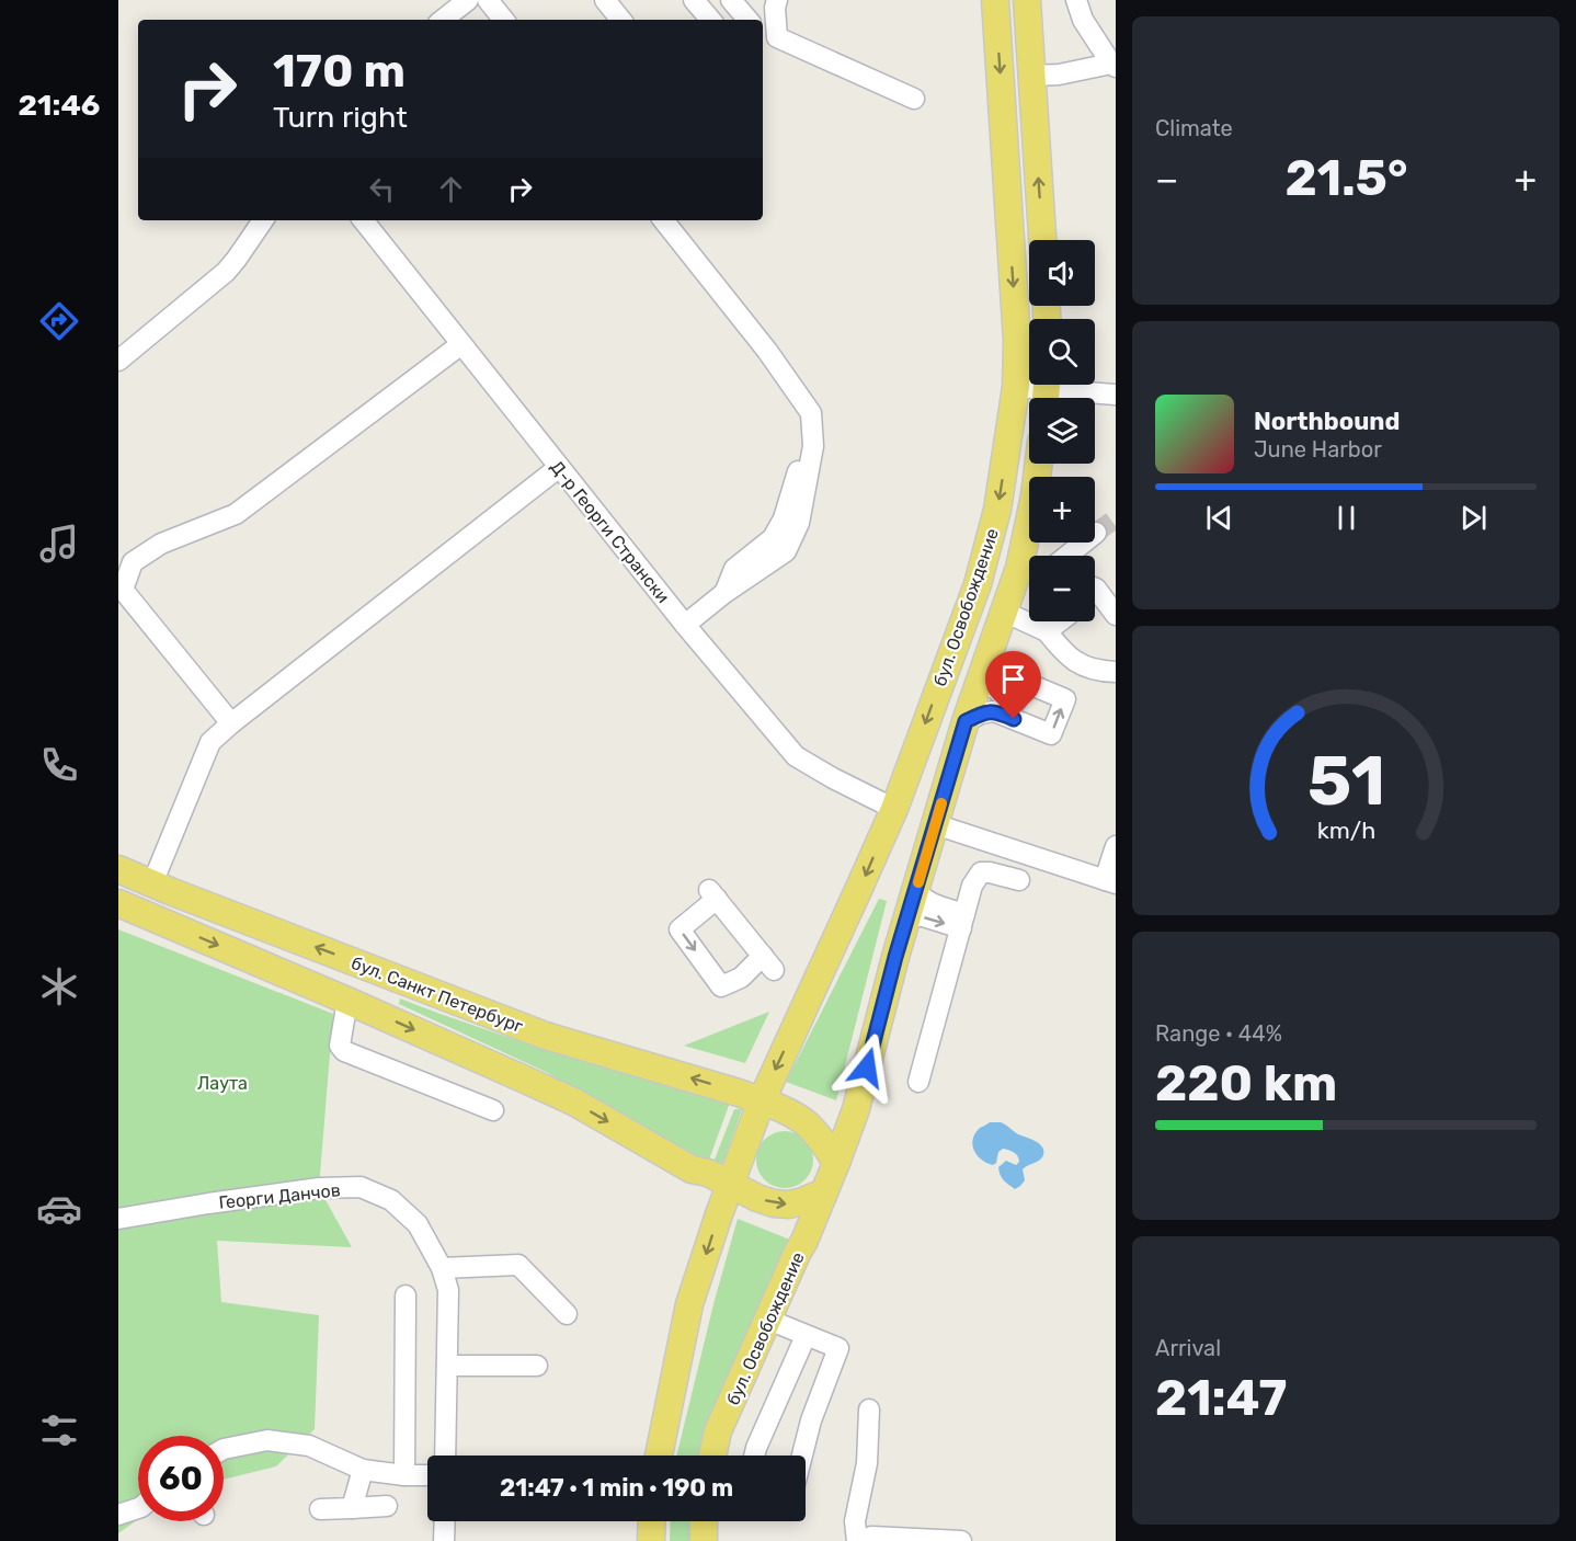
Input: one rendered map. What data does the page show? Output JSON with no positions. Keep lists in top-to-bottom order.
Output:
{
  "streets": {
    "main road": ["бул. Освобождение", "бул. Санкт Петербург"],
    "street": ["Д-р Георги Странски", "Георги Данчов"]
  },
  "crossings": [
    ["Д-р Георги Странски", "бул. Освобождение"],
    ["бул. Освобождение", "бул. Санкт Петербург"]
  ],
  "parks": ["Лаута"],
  "page": {
    "tabs": "21:46",
    "tile": [
      "Climate",
      ["Range · 44%", "220 km"],
      ["Arrival", "21:47"]
    ],
    "turn": ["170 m", "Turn right"],
    "heat": ["−", "21.5°", "+"],
    "map_buttons": ["+", "−"],
    "song": ["Northbound", "June Harbor"],
    "limit": "60",
    "trip": "21:47 · 1 min · 190 m",
    "gauge": ["51", "km/h"]
  }
}
